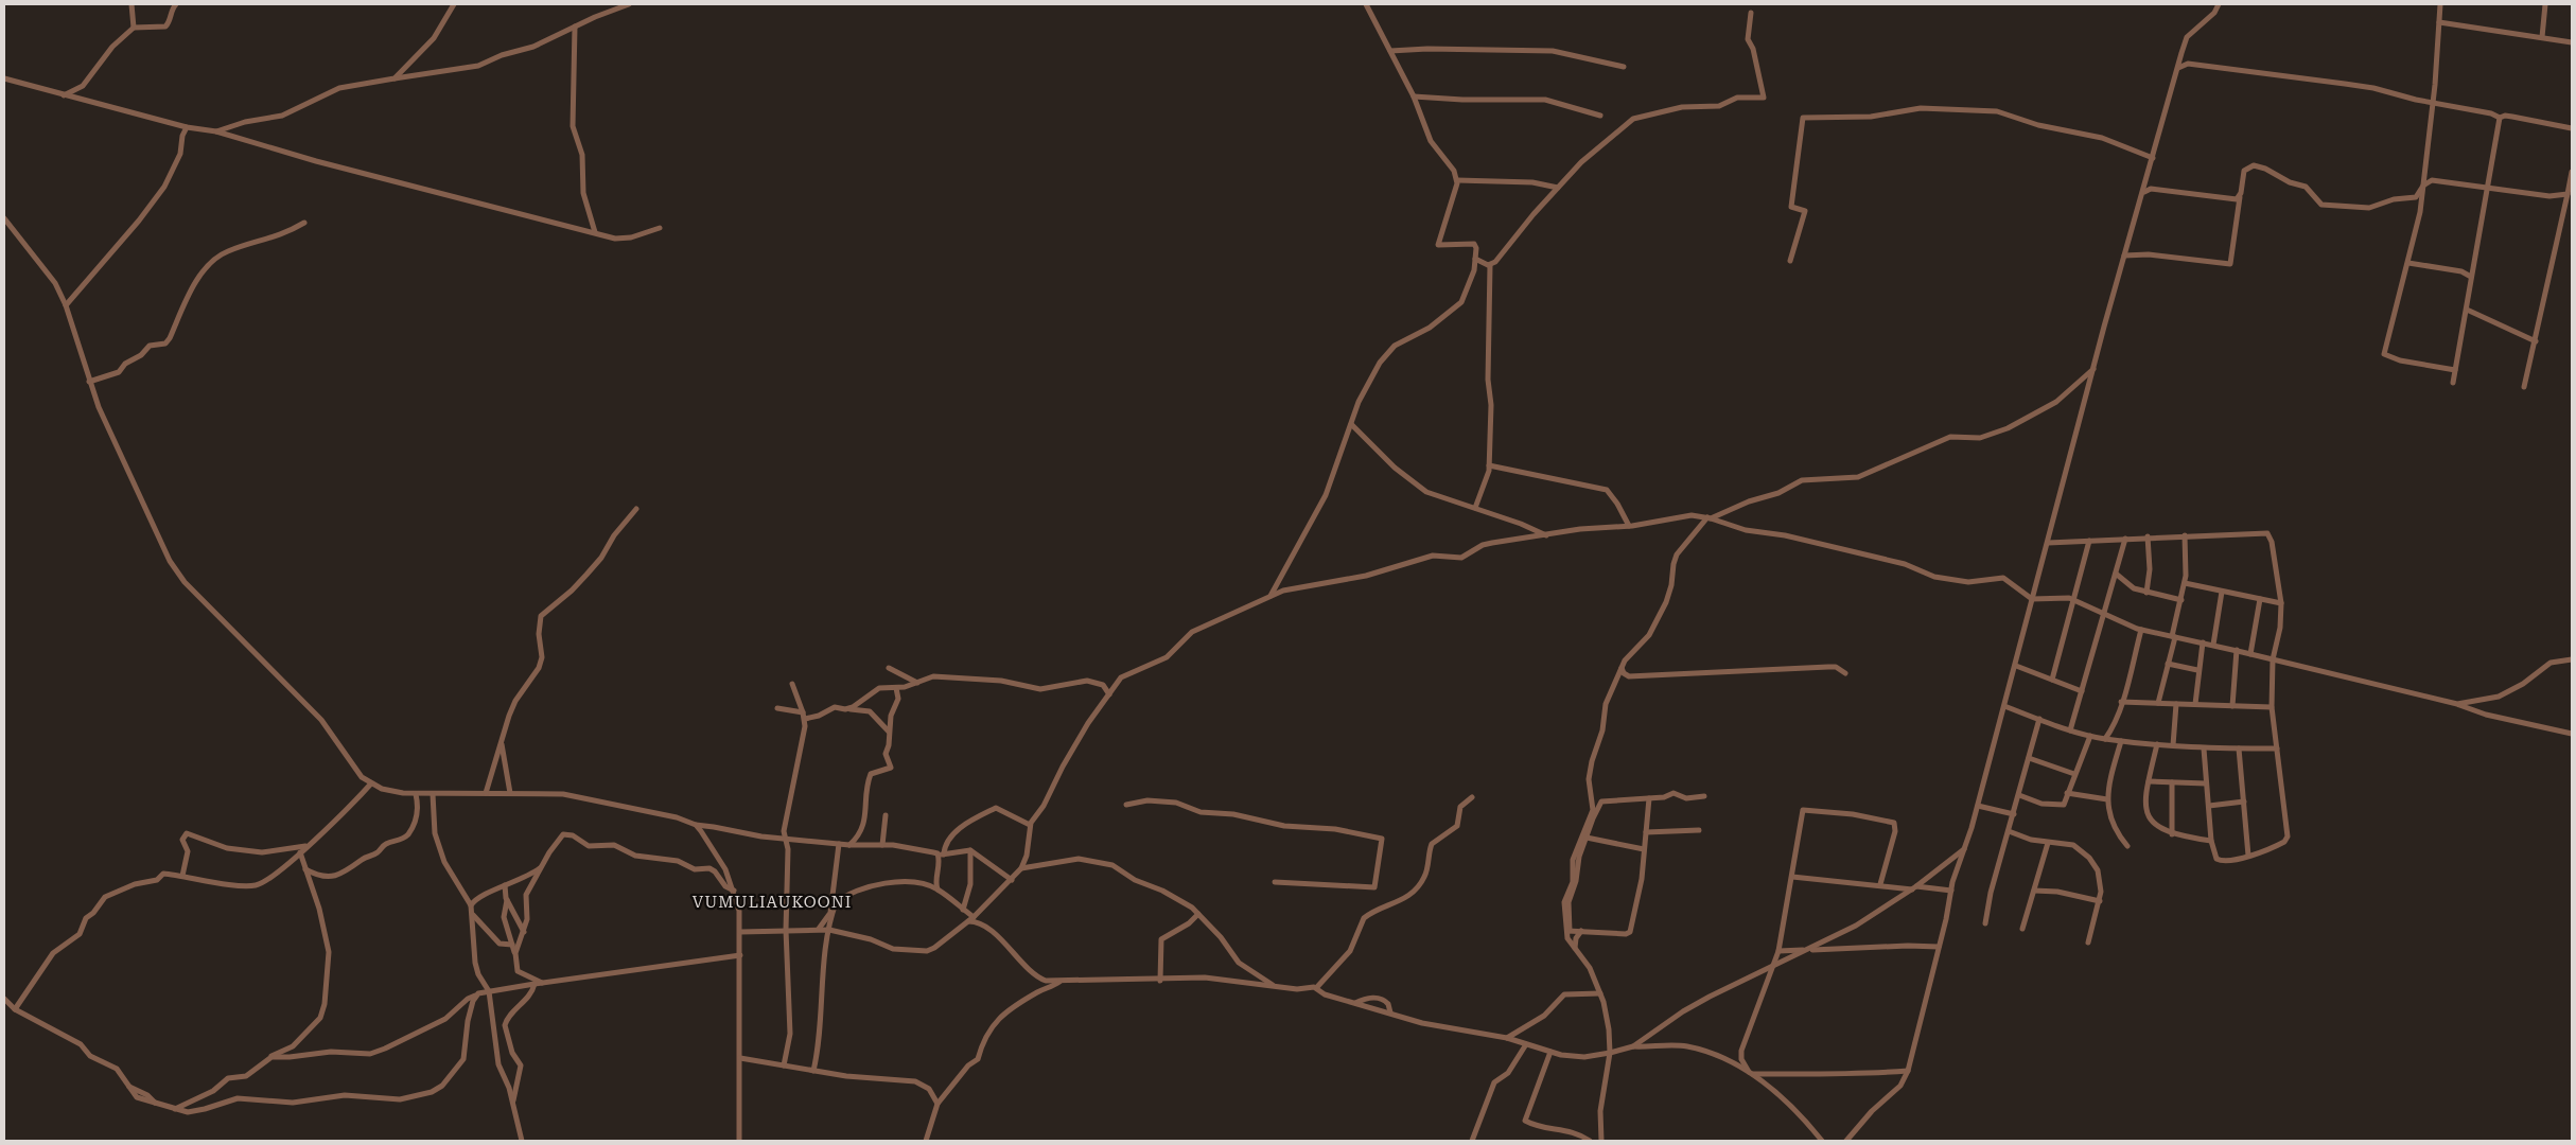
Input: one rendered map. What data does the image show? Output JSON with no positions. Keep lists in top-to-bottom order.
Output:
{
  "districts": ["VUMULIAUKOONI"]
}
